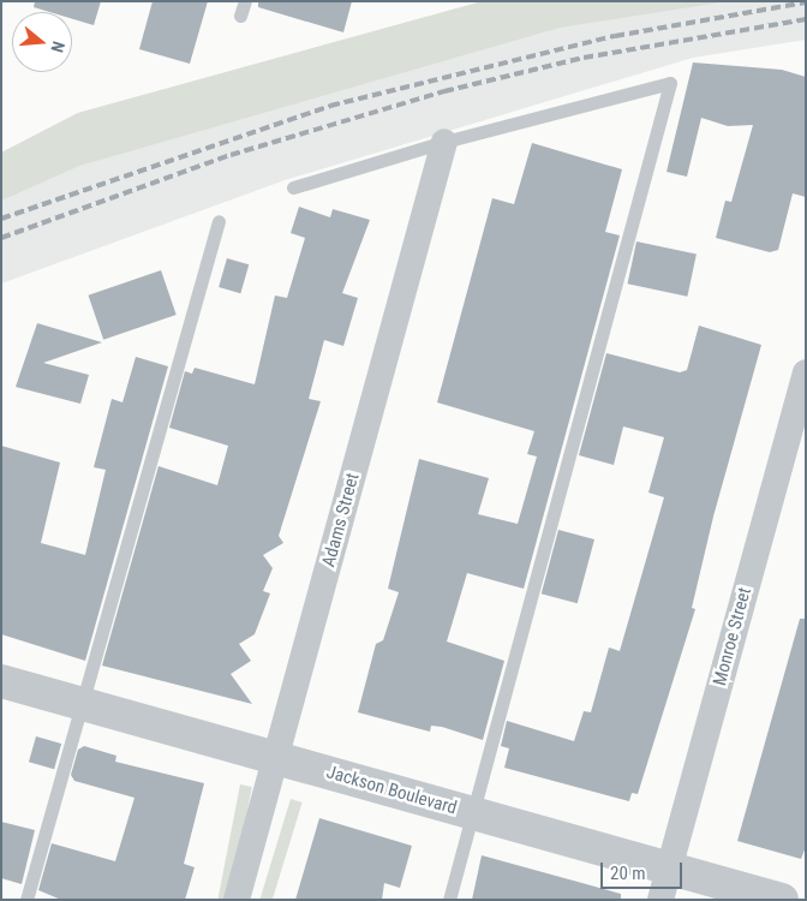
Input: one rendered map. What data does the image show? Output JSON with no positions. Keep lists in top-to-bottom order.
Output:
{
  "streets": {
    "street": ["Adams Street", "Monroe Street", "Jackson Boulevard"]
  },
  "crossings": [
    ["Adams Street", "Jackson Boulevard"],
    ["Monroe Street", "Jackson Boulevard"]
  ],
  "scale_bar": "20 m",
  "north": "right"
}
